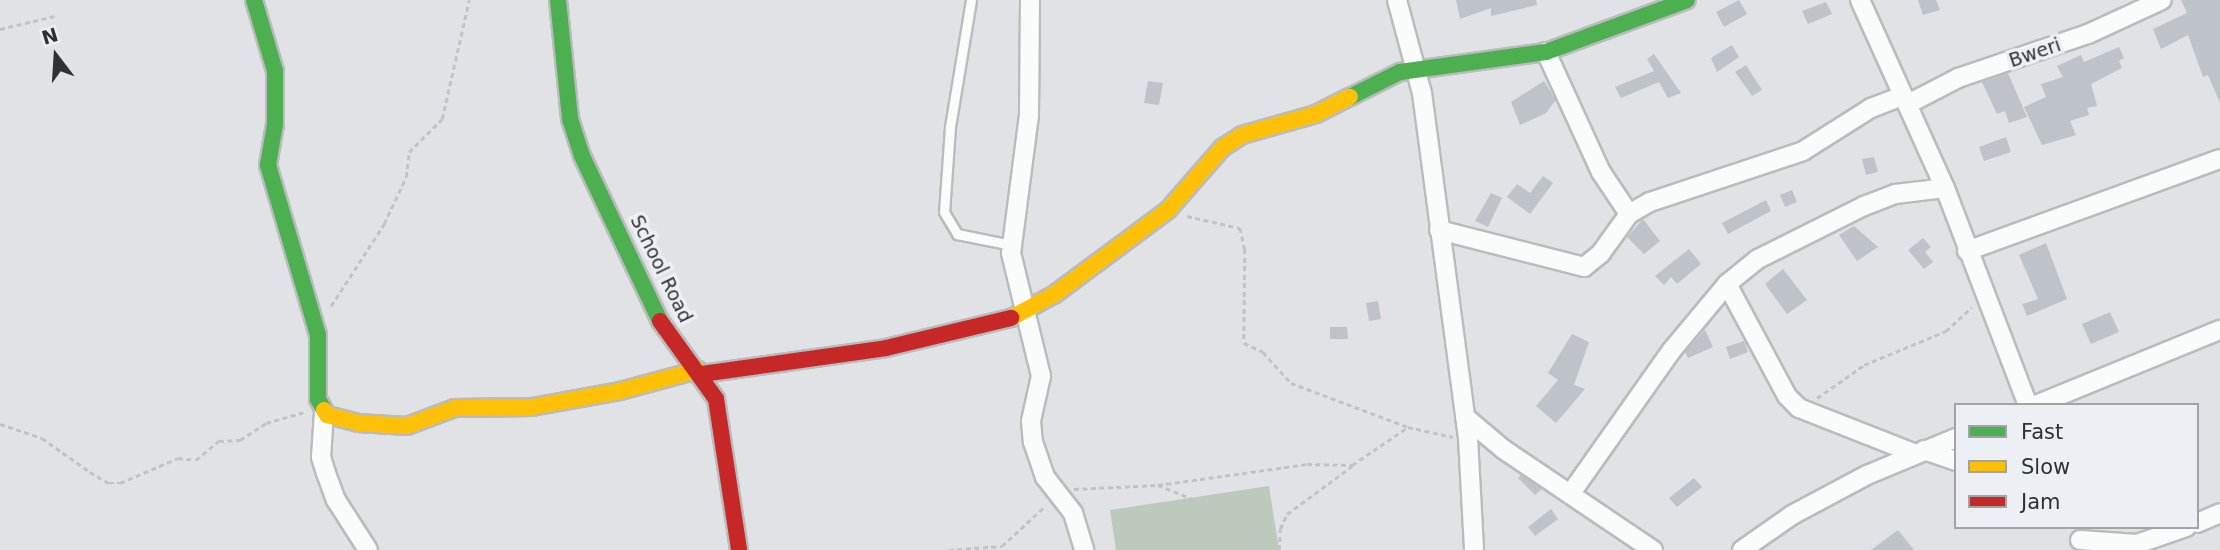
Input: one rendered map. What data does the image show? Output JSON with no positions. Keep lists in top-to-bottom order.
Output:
{
  "streets": {
    "street": ["Bweri", "School Road"]
  },
  "legend": ["Fast", "Slow", "Jam"],
  "north": "top"
}
